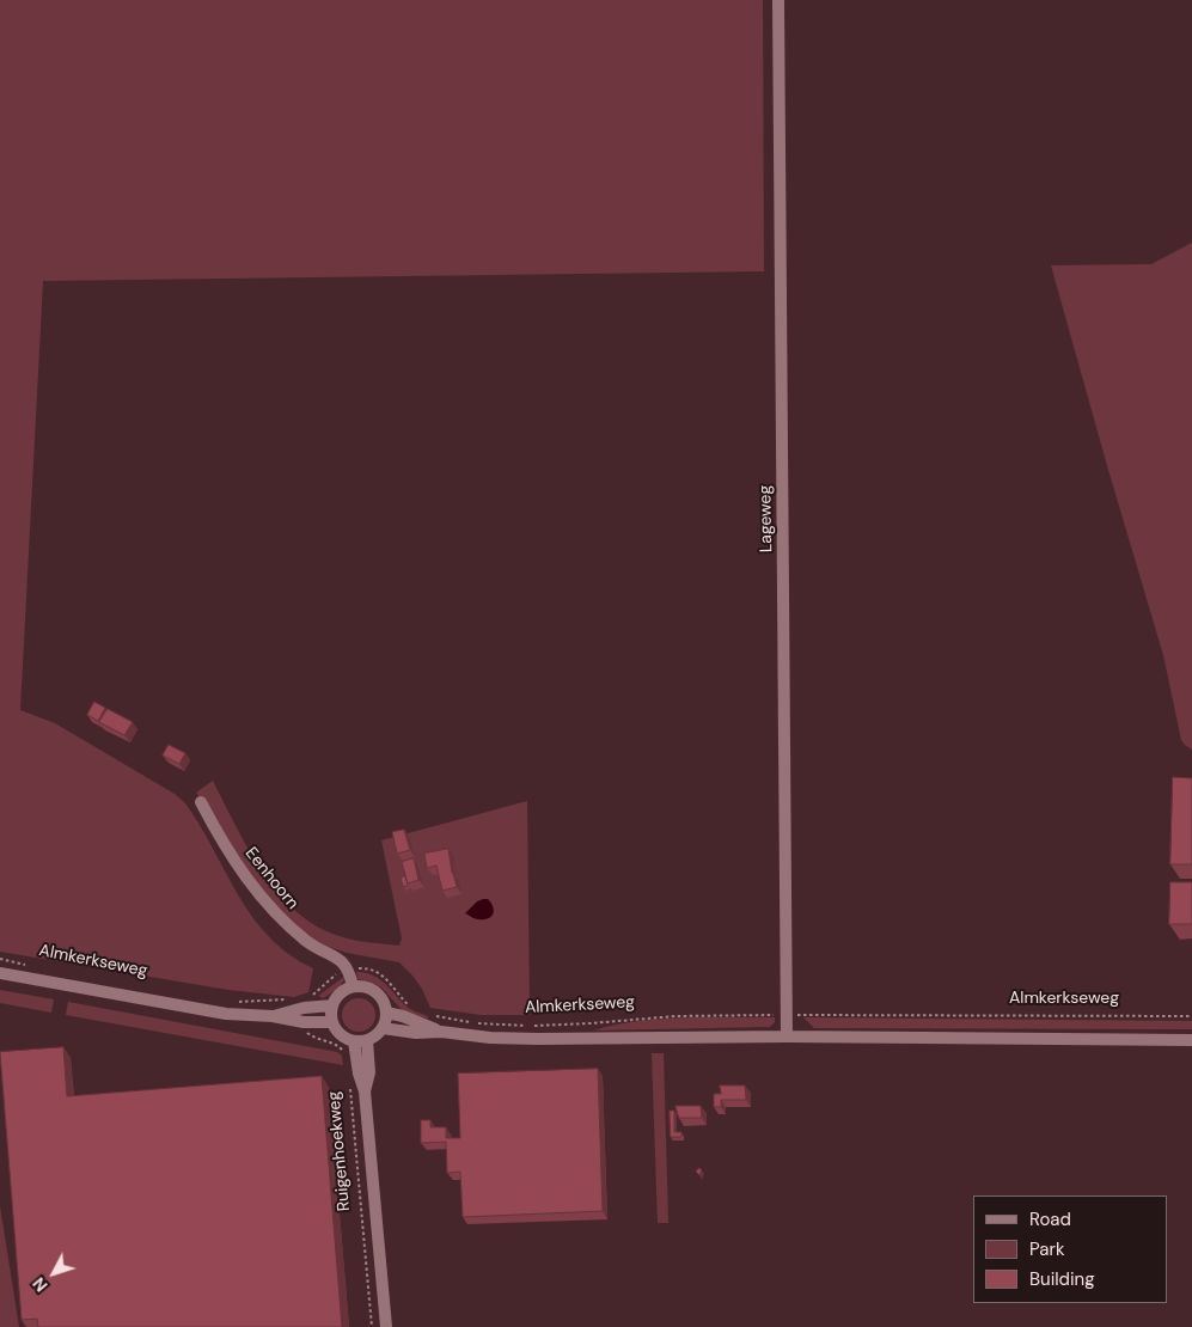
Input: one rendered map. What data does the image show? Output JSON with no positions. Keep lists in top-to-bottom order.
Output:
{
  "streets": {
    "street": [
      "Lageweg",
      "Eenhoorn",
      "Almkerkseweg",
      "Ruigenhoekweg"
    ]
  },
  "crossings": [
    ["Lageweg", "Almkerkseweg"],
    ["Almkerkseweg", "Ruigenhoekweg"]
  ],
  "legend": ["Road", "Park", "Building"],
  "north": "bottom left"
}
